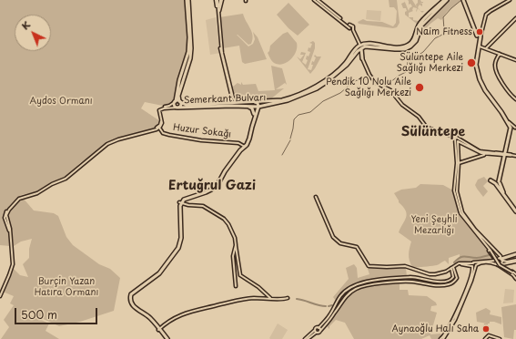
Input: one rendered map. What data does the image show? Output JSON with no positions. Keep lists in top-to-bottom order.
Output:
{
  "streets": {
    "main road": ["Semerkant Bulvarı"],
    "street": ["Huzur Sokağı"]
  },
  "districts": ["Sülüntepe", "Ertuğrul Gazi"],
  "parks": ["Aydos Ormanı", "Yeni Şeyhli Mezarlığı", "Burçin Yazan Hatıra Ormanı"],
  "places": [
    "Naim Fitness",
    "Sülüntepe Aile Sağlığı Merkezi",
    "Pendik 10 Nolu Aile Sağlığı Merkezi",
    "Aynaoğlu Halı Saha"
  ],
  "scale_bar": "500 m",
  "north": "top left"
}
